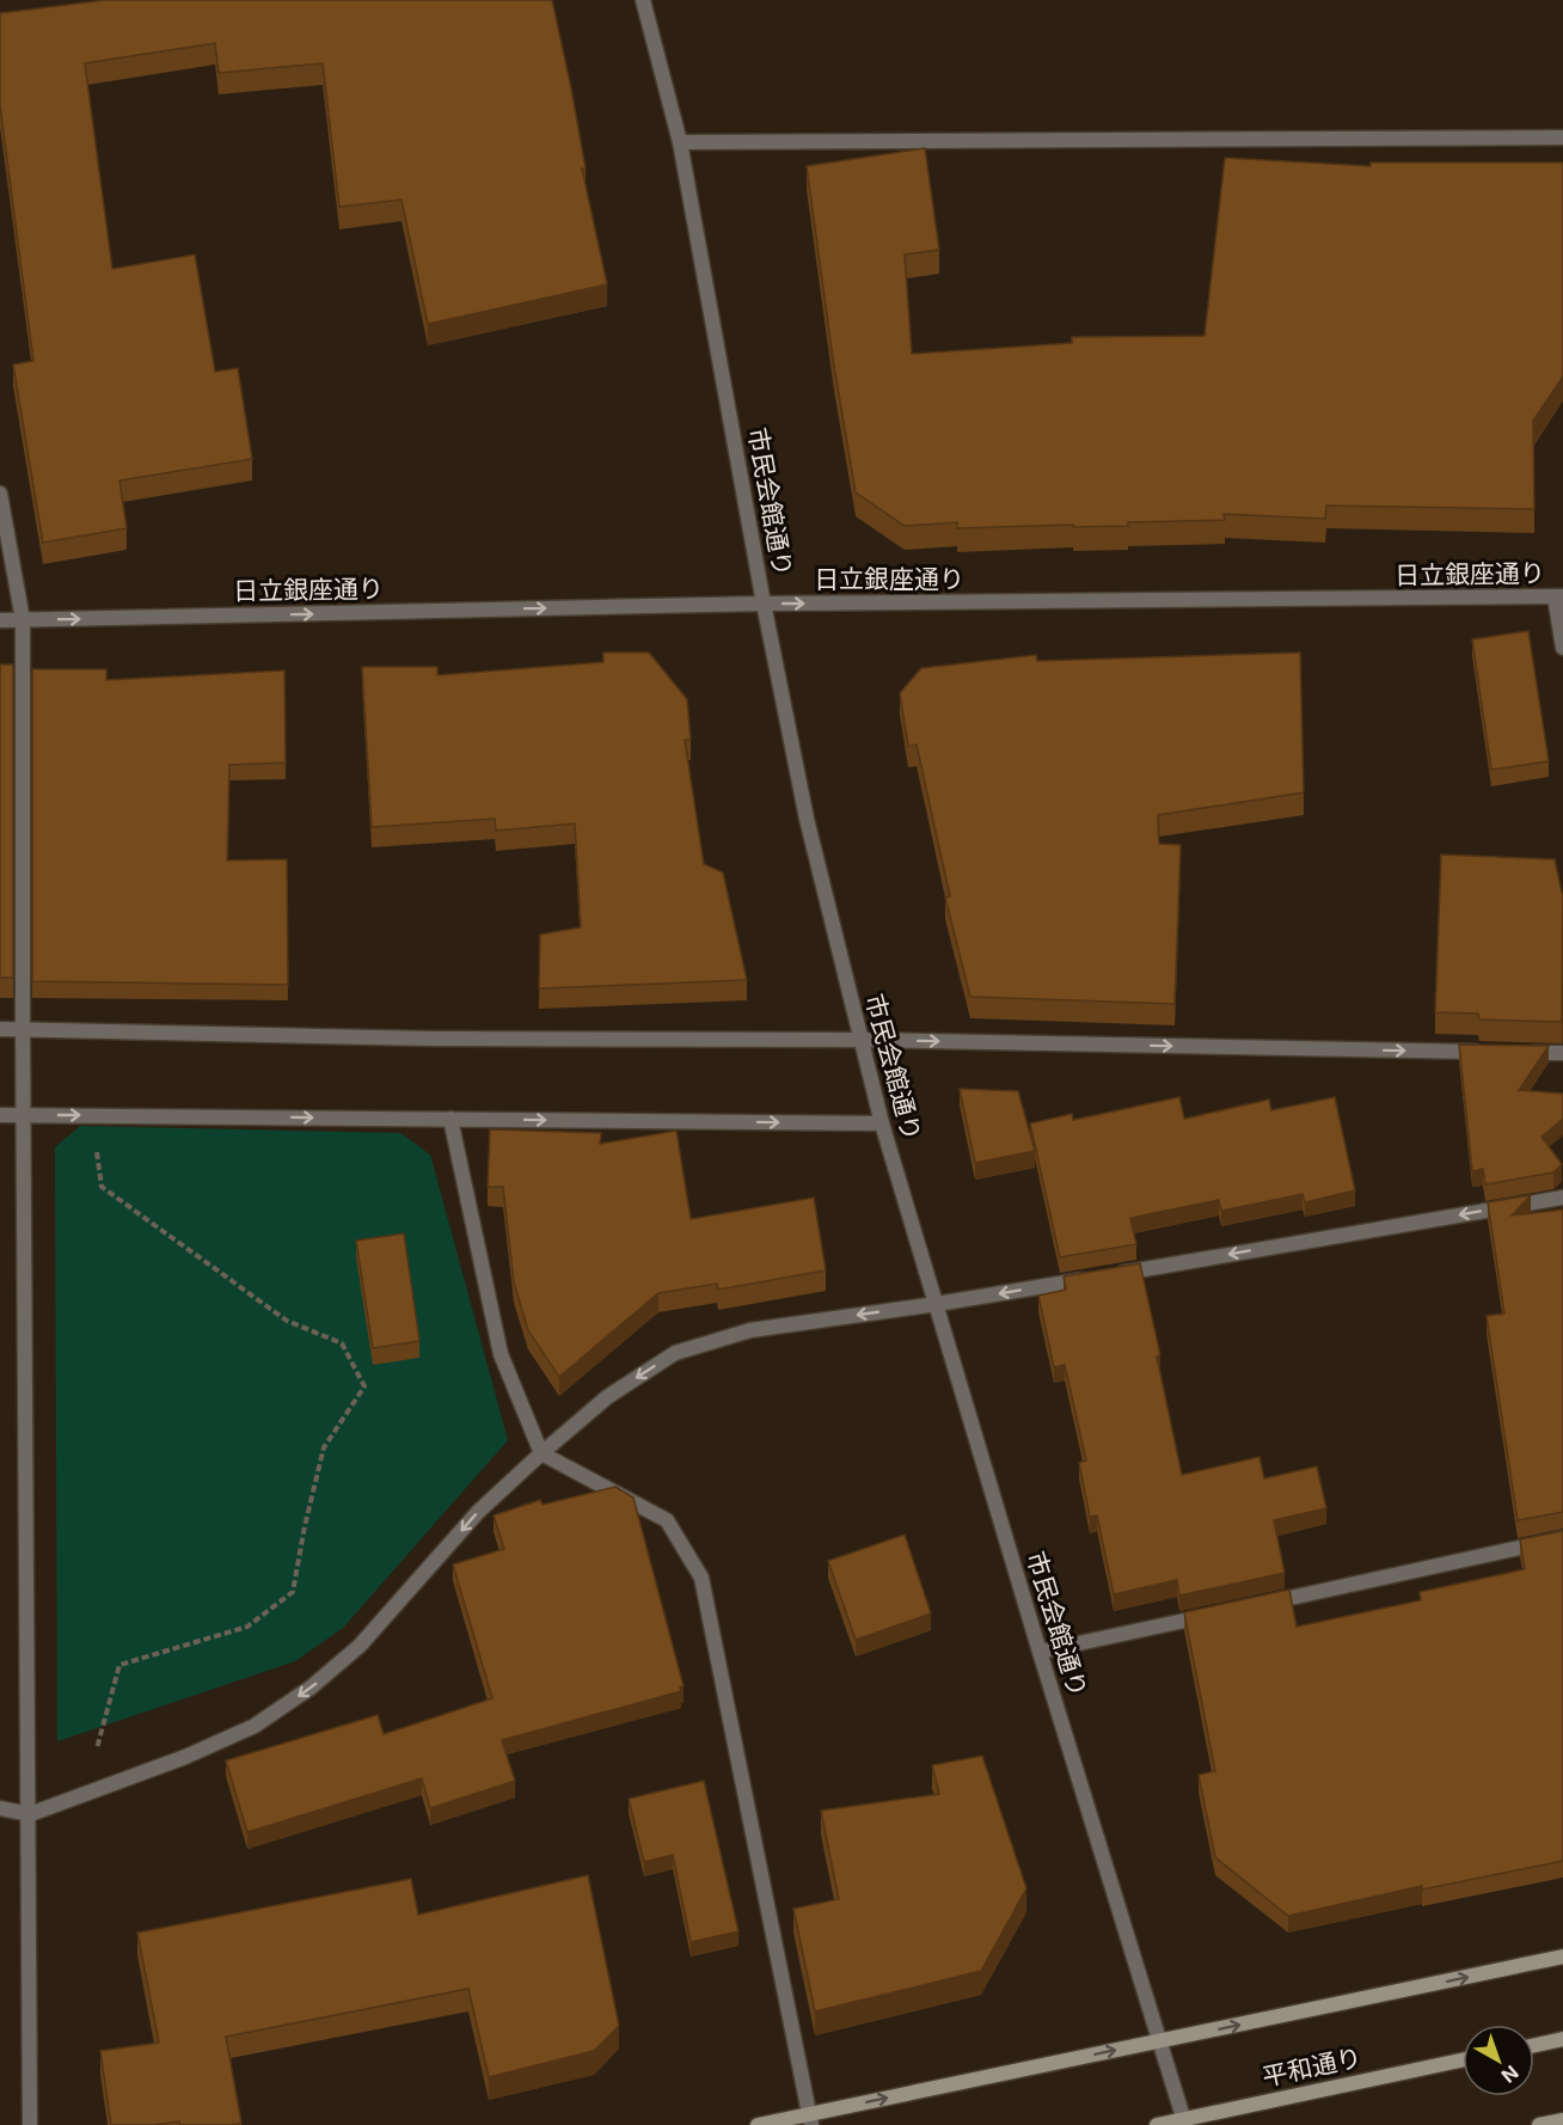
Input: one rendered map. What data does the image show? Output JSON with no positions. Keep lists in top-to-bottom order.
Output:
{
  "streets": {
    "main road": ["平和通り"],
    "street": ["市民会館通り", "日立銀座通り"]
  },
  "crossings": [
    ["市民会館通り", "日立銀座通り"],
    ["市民会館通り", "平和通り"]
  ],
  "one_way": ["日立銀座通り"],
  "north": "bottom right"
}
